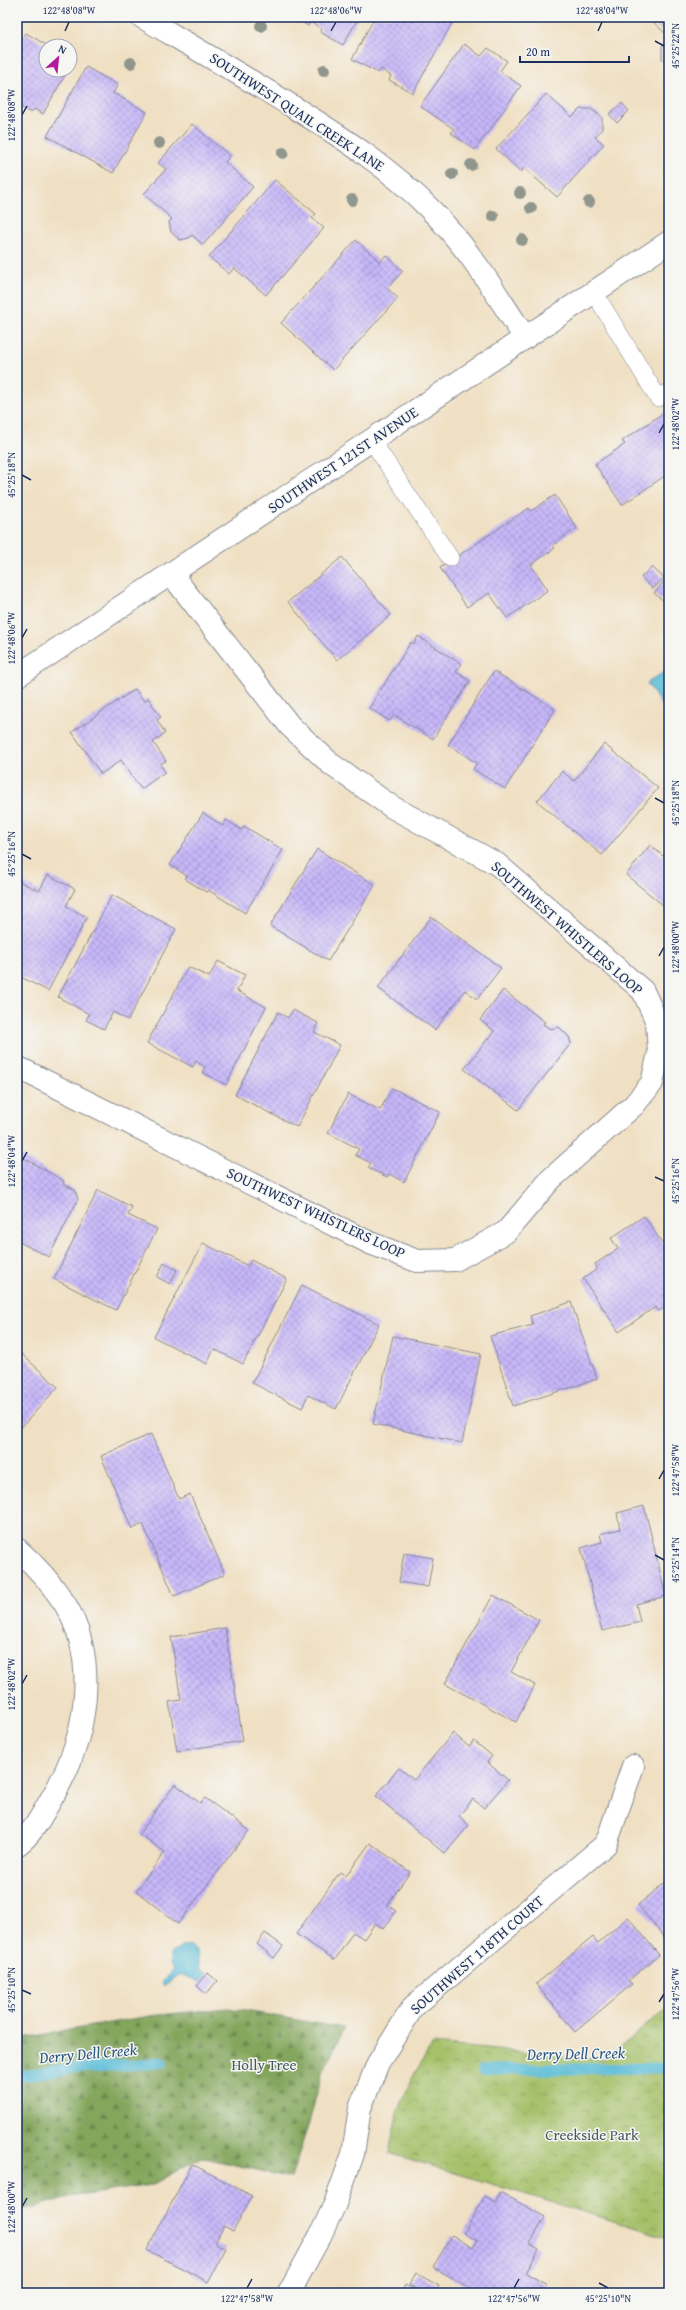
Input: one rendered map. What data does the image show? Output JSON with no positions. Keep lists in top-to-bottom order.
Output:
{
  "streets": {
    "street": [
      "SOUTHWEST QUAIL CREEK LANE",
      "SOUTHWEST 121ST AVENUE",
      "SOUTHWEST WHISTLERS LOOP",
      "SOUTHWEST 118TH COURT"
    ]
  },
  "crossings": [
    ["SOUTHWEST QUAIL CREEK LANE", "SOUTHWEST 121ST AVENUE"],
    ["SOUTHWEST 121ST AVENUE", "SOUTHWEST WHISTLERS LOOP"]
  ],
  "water": ["Derry Dell Creek"],
  "parks": ["Holly Tree", "Creekside Park"],
  "scale_bar": "20 m",
  "north": "top right",
  "coordinates": [
    "122°48'08\"W",
    "122°48'06\"W",
    "122°48'04\"W",
    "45°25'22\"N",
    "122°48'02\"W",
    "45°25'18\"N",
    "45°25'16\"N",
    "122°48'00\"W",
    "122°47'58\"W",
    "45°25'14\"N",
    "45°25'10\"N",
    "122°47'56\"W"
  ]
}
